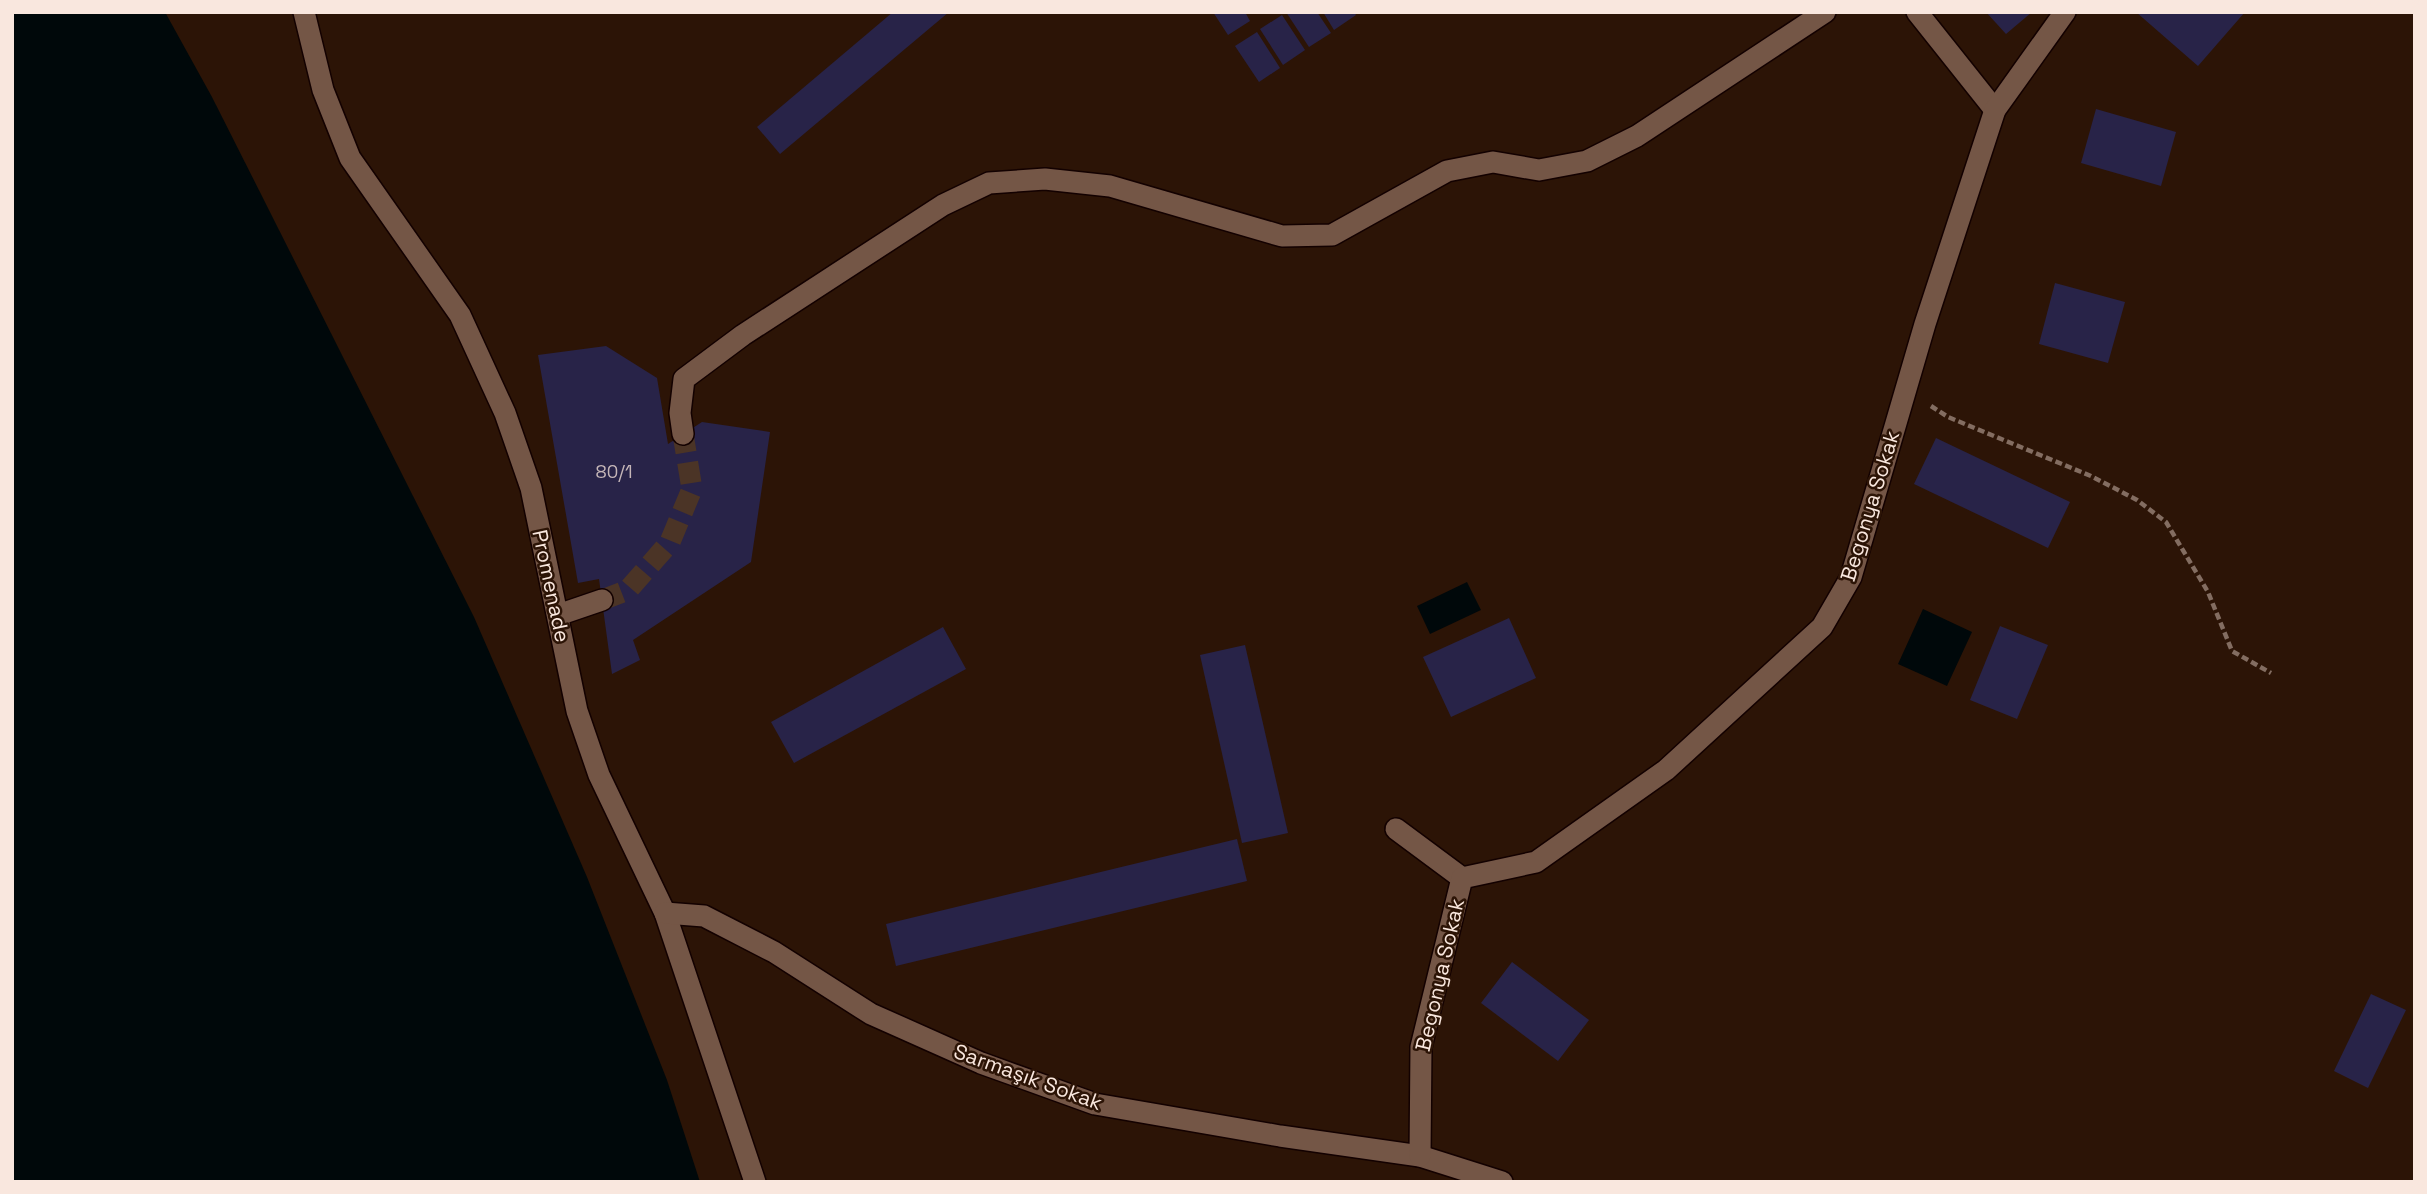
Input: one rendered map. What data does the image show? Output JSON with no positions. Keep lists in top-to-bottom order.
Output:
{
  "streets": {
    "street": ["Begonya Sokak", "Promenade", "Sarmaşık Sokak"]
  },
  "crossings": [
    ["Begonya Sokak", "Sarmaşık Sokak"],
    ["Promenade", "Sarmaşık Sokak"]
  ],
  "house_numbers": ["80/1"]
}
